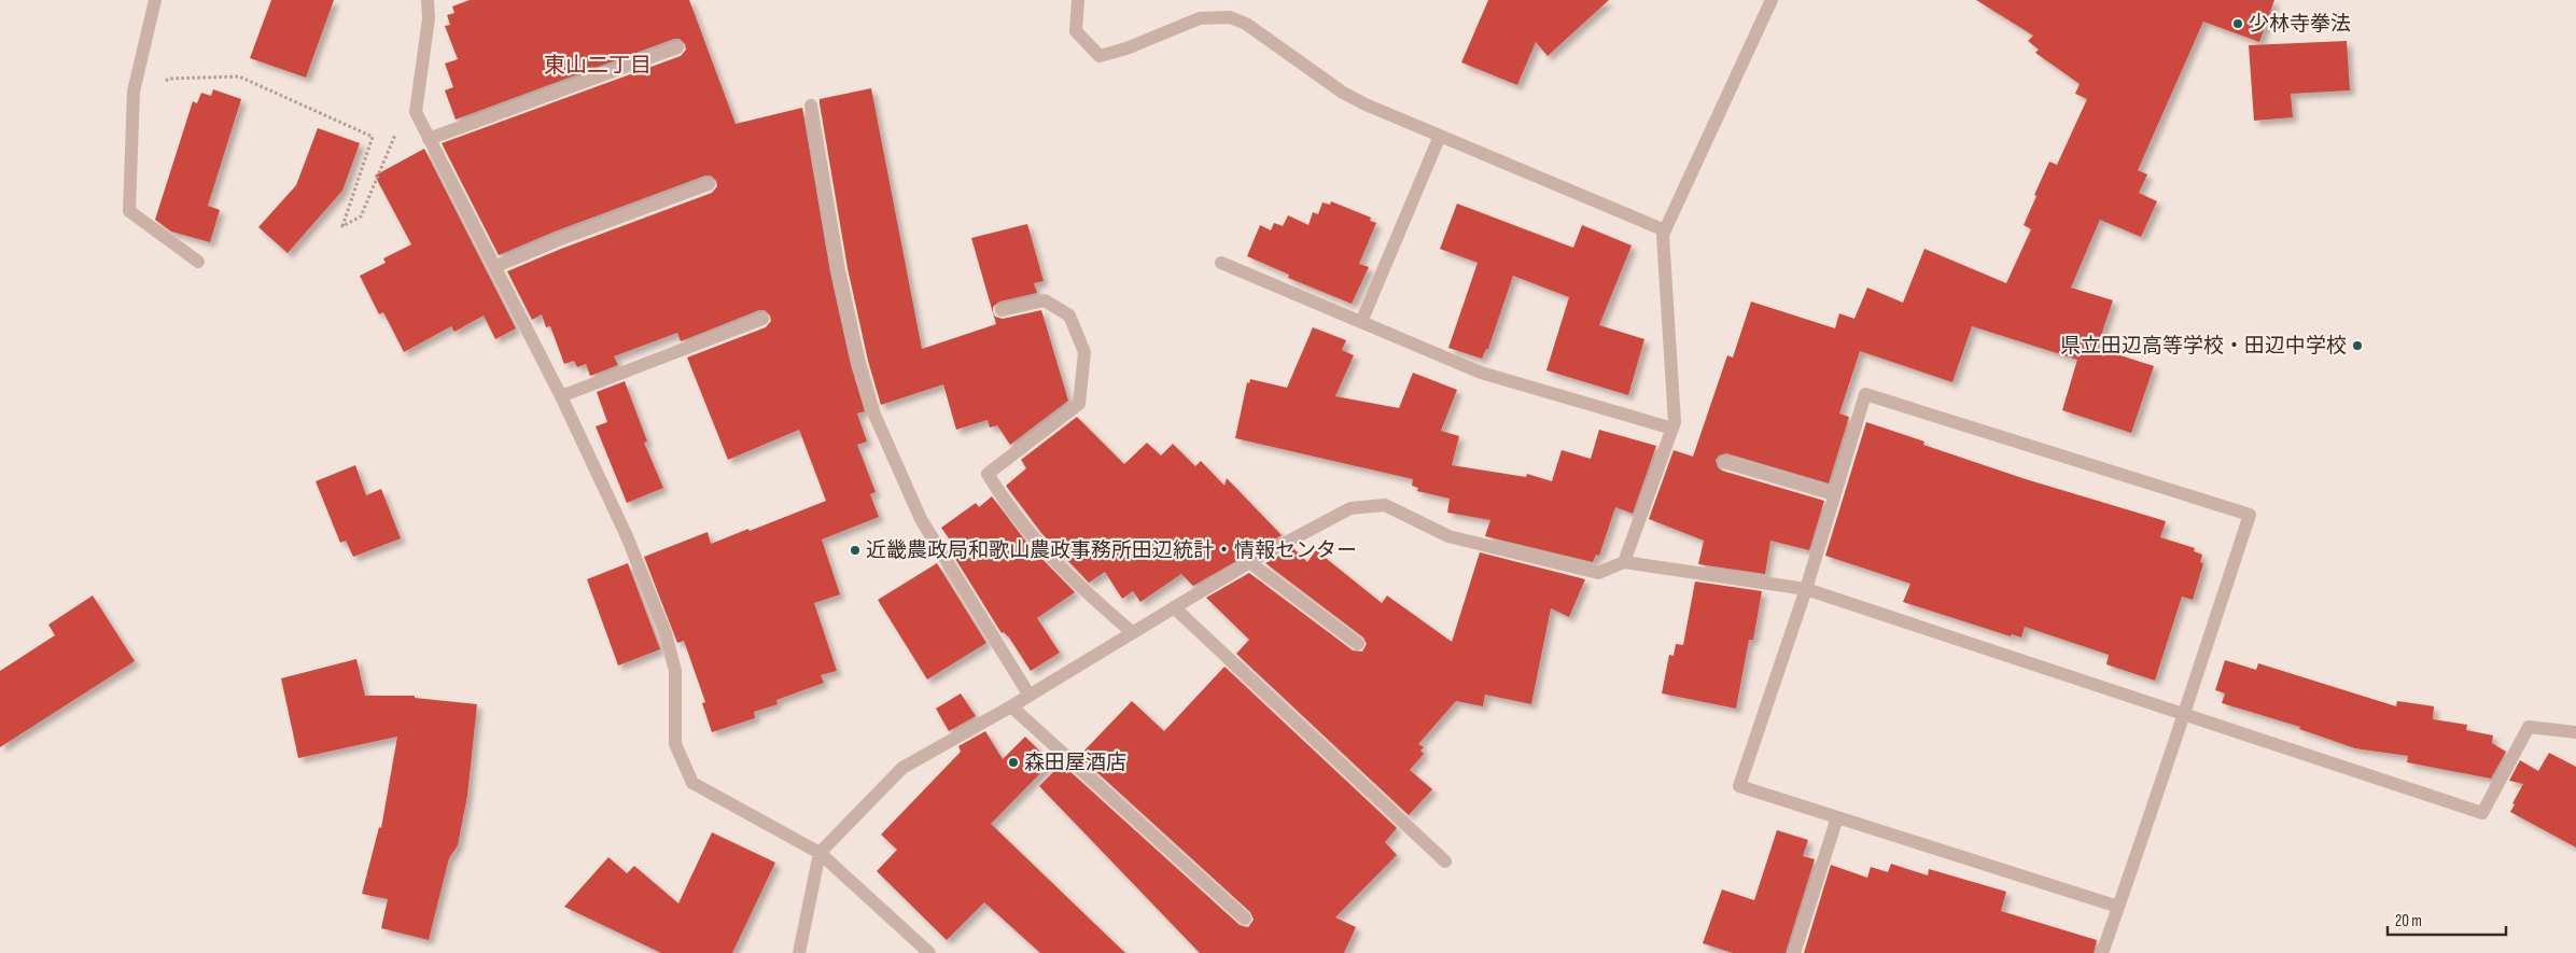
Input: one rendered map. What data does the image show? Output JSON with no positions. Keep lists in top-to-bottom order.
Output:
{
  "districts": ["東山二丁目"],
  "places": [
    "少林寺拳法",
    "県立田辺高等学校・田辺中学校",
    "近畿農政局和歌山農政事務所田辺統計・情報センター",
    "森田屋酒店"
  ],
  "scale_bar": "20 m"
}
